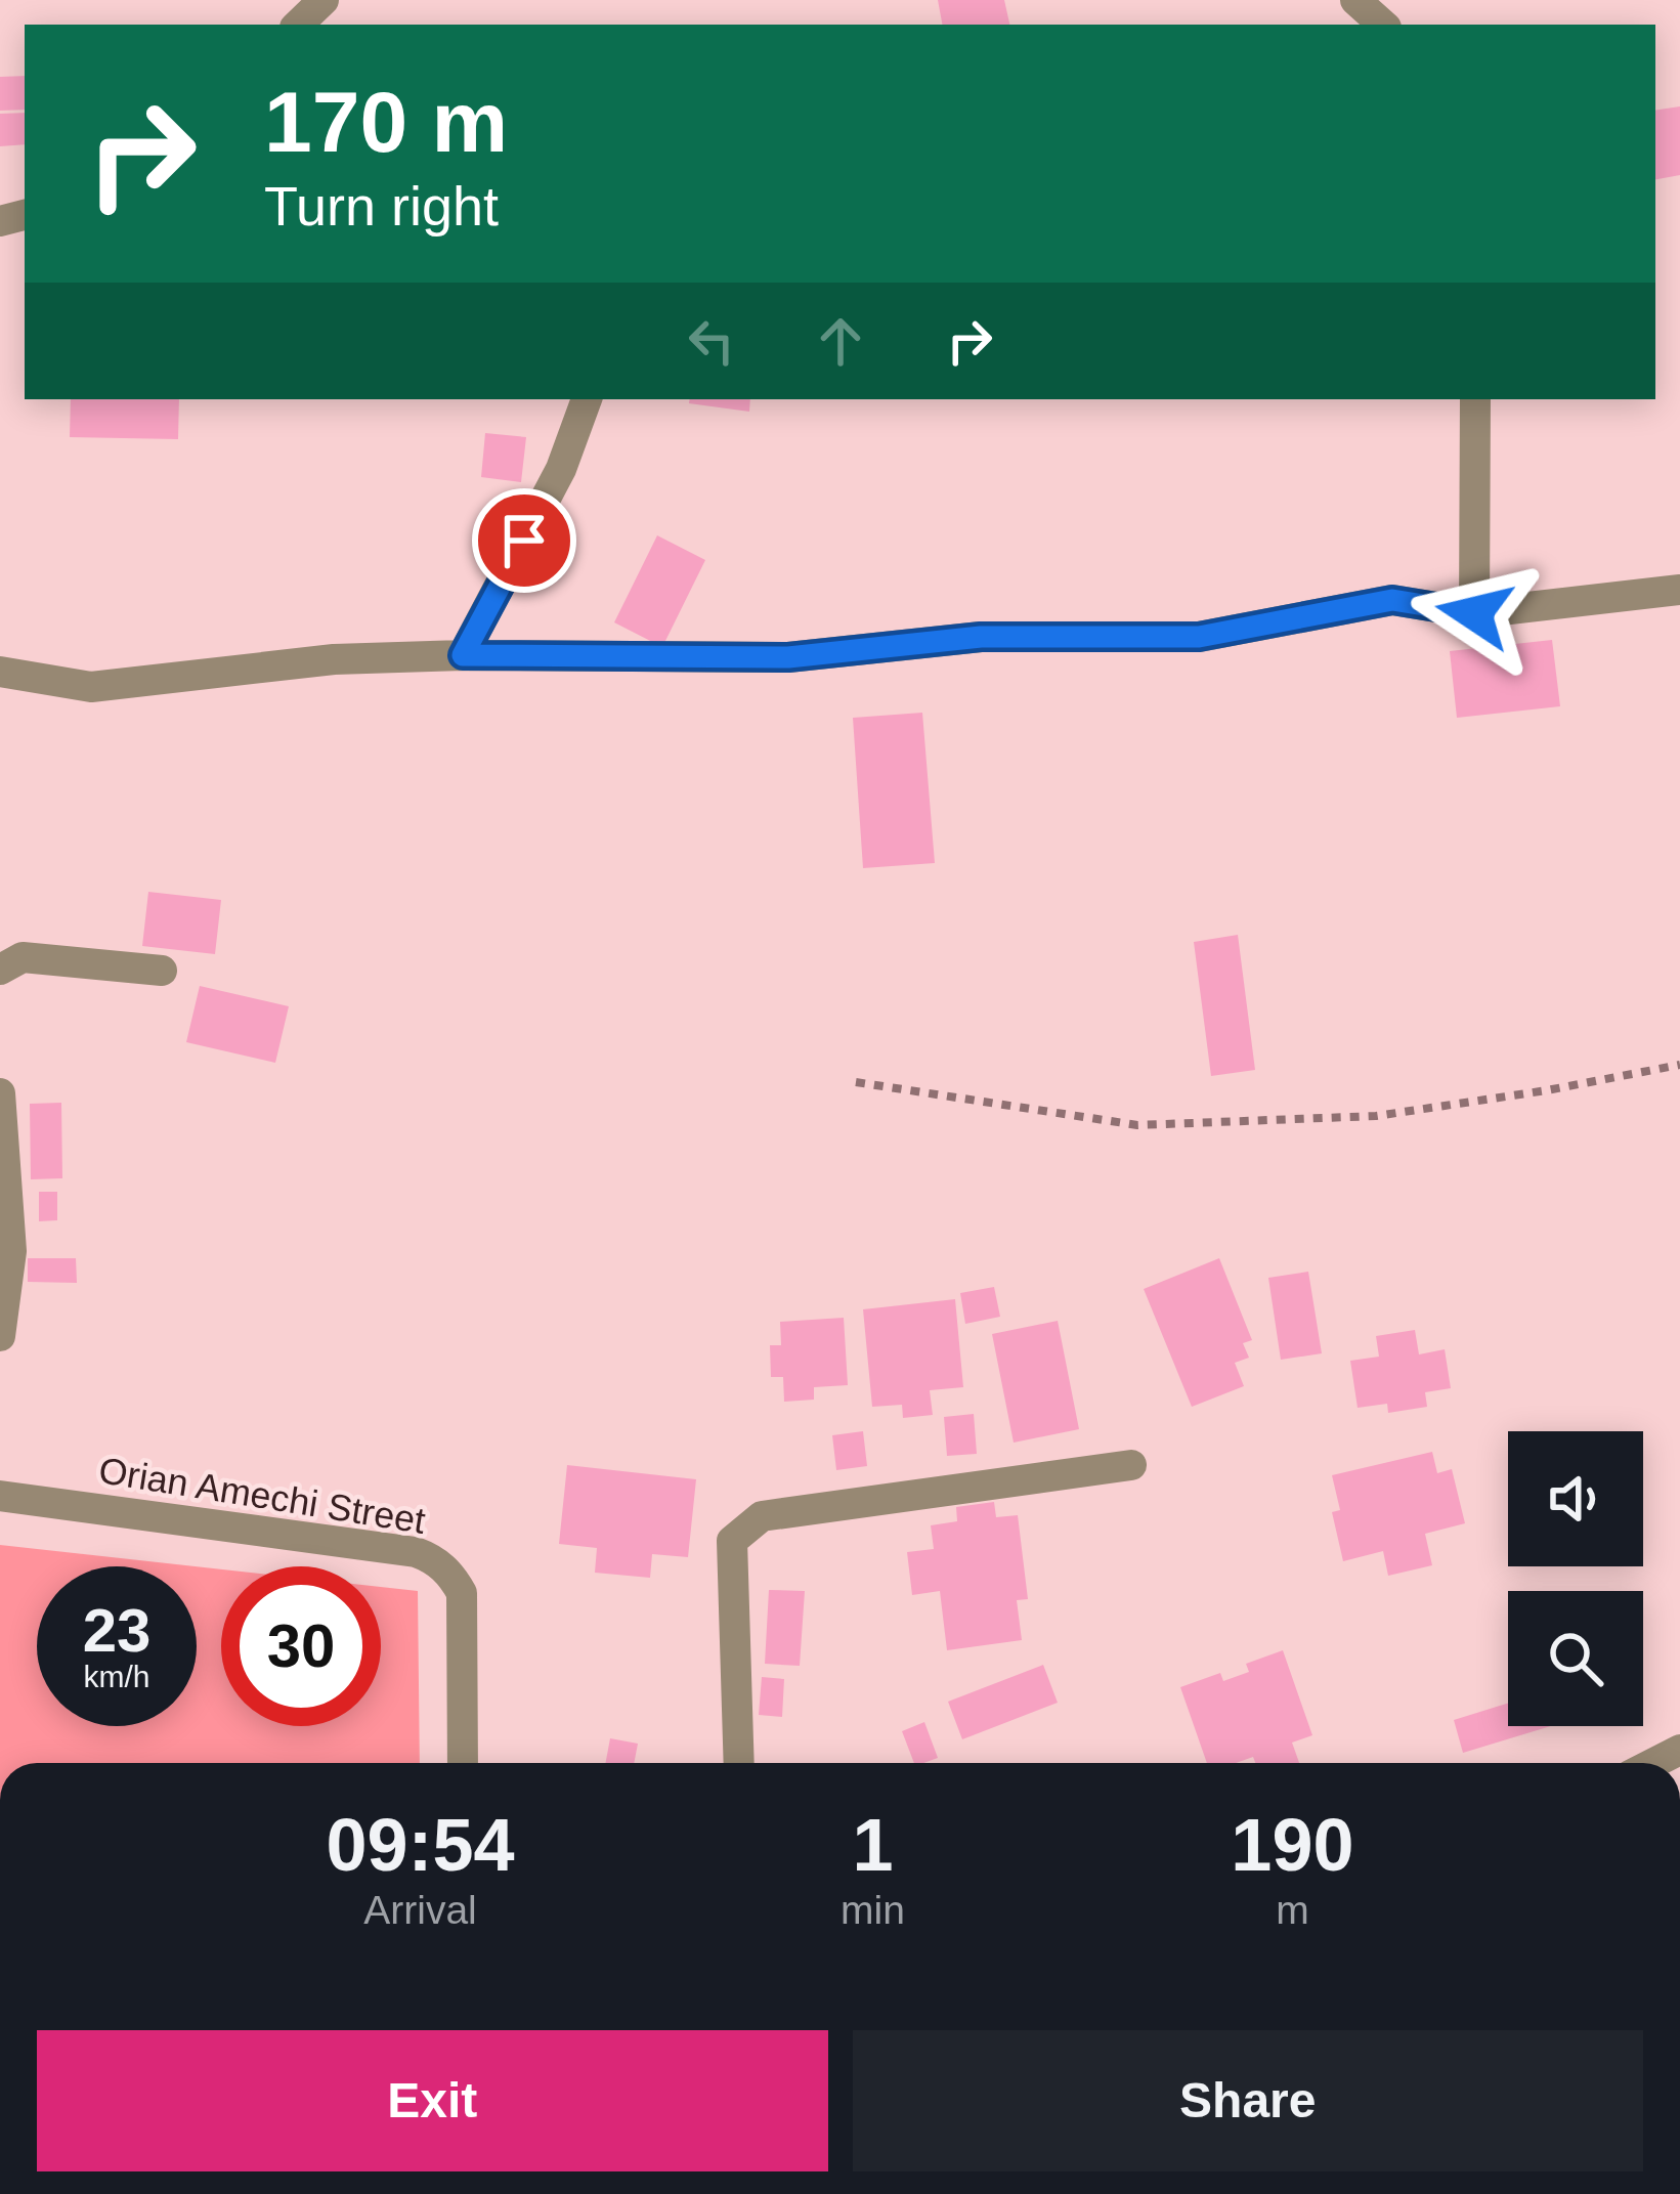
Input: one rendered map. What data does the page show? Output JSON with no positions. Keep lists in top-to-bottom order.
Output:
{
  "streets": {
    "street": ["Orian Amechi Street"]
  },
  "page": {
    "turn": ["170 m", "Turn right"],
    "speed": "23 km/h",
    "limit": "30",
    "eta": [
      "09:54",
      "Arrival",
      "1",
      "min",
      "190",
      "m"
    ],
    "buttons": ["Exit", "Share"]
  }
}
